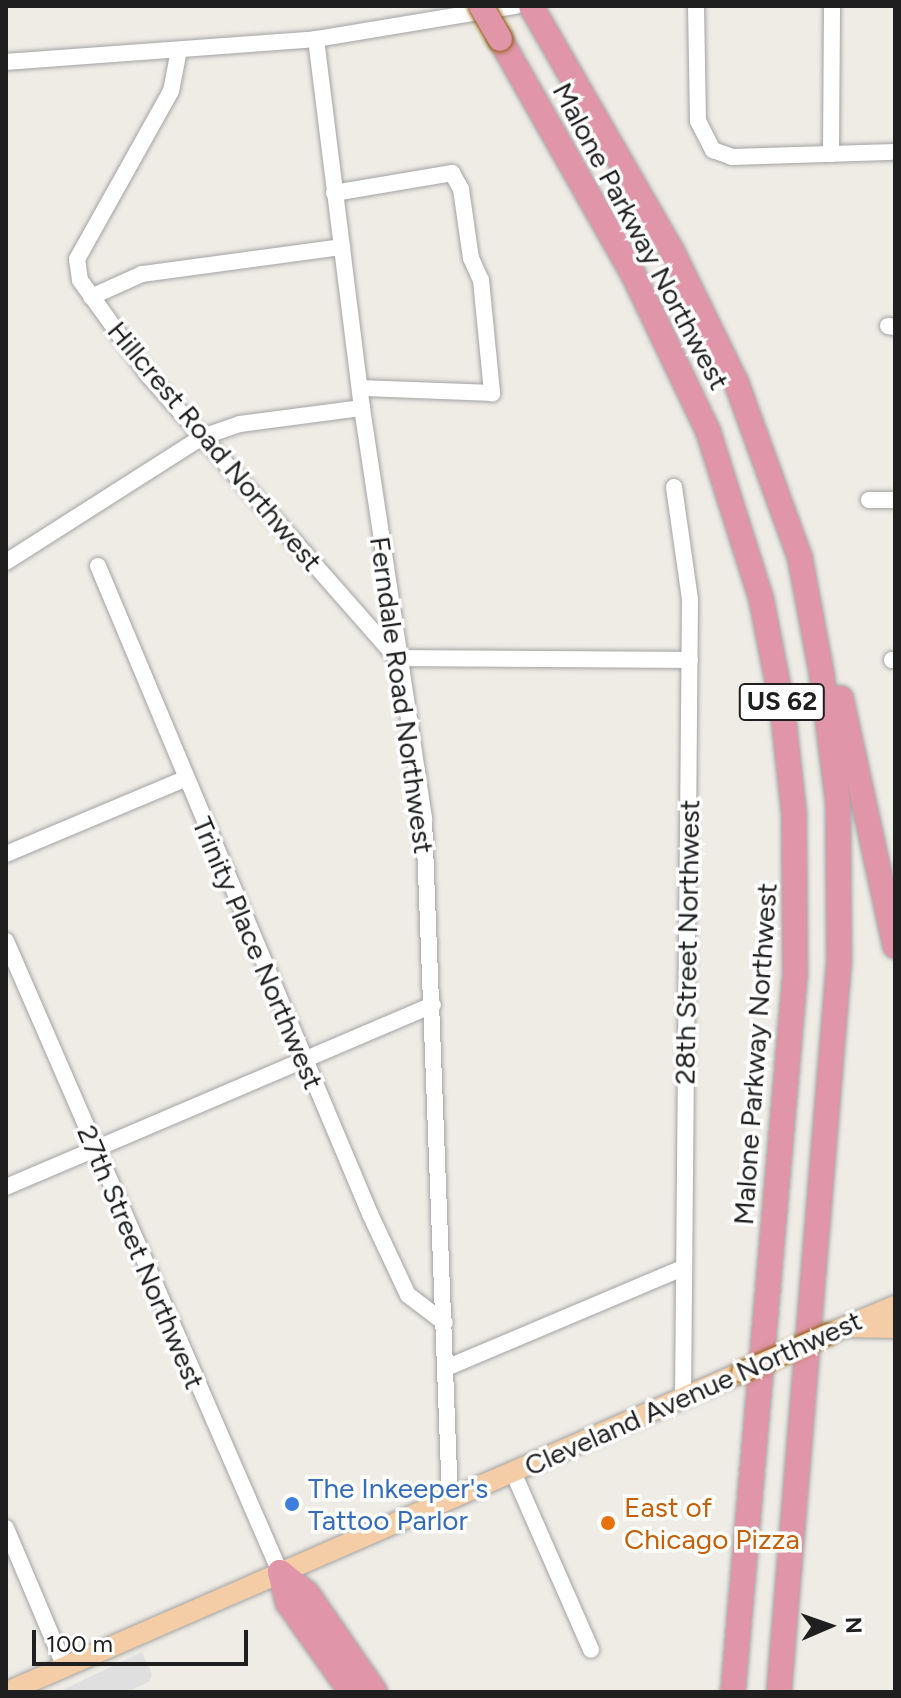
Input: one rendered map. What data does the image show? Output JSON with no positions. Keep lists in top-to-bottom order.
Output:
{
  "streets": {
    "highway": ["Malone Parkway Northwest", "US 62"],
    "main road": ["Cleveland Avenue Northwest"],
    "street": [
      "Hillcrest Road Northwest",
      "Ferndale Road Northwest",
      "28th Street Northwest",
      "Trinity Place Northwest",
      "27th Street Northwest"
    ]
  },
  "crossings": [
    ["Hillcrest Road Northwest", "Ferndale Road Northwest"],
    ["Ferndale Road Northwest", "Trinity Place Northwest"],
    ["Ferndale Road Northwest", "Cleveland Avenue Northwest"],
    ["28th Street Northwest", "Cleveland Avenue Northwest"],
    ["27th Street Northwest", "Cleveland Avenue Northwest"]
  ],
  "places": ["The Inkeeper's Tattoo Parlor", "East of Chicago Pizza"],
  "scale_bar": "100 m",
  "north": "right"
}
